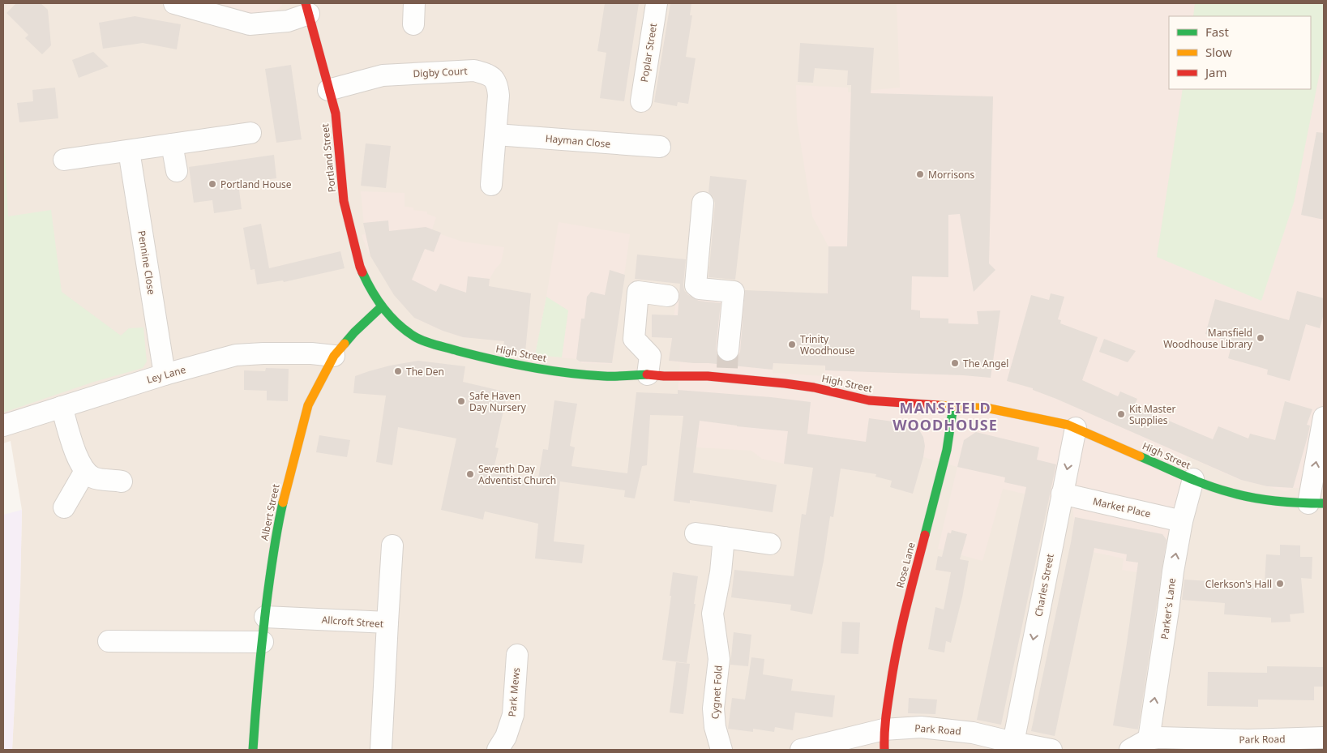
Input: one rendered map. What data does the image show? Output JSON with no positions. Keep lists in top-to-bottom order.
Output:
{
  "streets": {
    "street": [
      "Poplar Street",
      "Digby Court",
      "Hayman Close",
      "Portland Street",
      "Pennine Close",
      "High Street",
      "Ley Lane",
      "Market Place",
      "Albert Street",
      "Rose Lane",
      "Charles Street",
      "Parker's Lane",
      "Allcroft Street",
      "Park Mews",
      "Cygnet Fold",
      "Park Road"
    ]
  },
  "crossings": [
    ["Digby Court", "Hayman Close"],
    ["Digby Court", "Portland Street"],
    ["Portland Street", "High Street"],
    ["Portland Street", "Albert Street"],
    ["Pennine Close", "Ley Lane"],
    ["High Street", "Albert Street"],
    ["High Street", "Rose Lane"],
    ["High Street", "Charles Street"],
    ["High Street", "Parker's Lane"],
    ["Ley Lane", "Albert Street"],
    ["Market Place", "Charles Street"],
    ["Market Place", "Parker's Lane"],
    ["Albert Street", "Allcroft Street"],
    ["Rose Lane", "Park Road"],
    ["Charles Street", "Park Road"],
    ["Parker's Lane", "Park Road"]
  ],
  "one_way": ["Charles Street", "Parker's Lane"],
  "districts": ["MANSFIELD WOODHOUSE"],
  "places": [
    "Morrisons",
    "Portland House",
    "Mansfield Woodhouse Library",
    "Trinity Woodhouse",
    "The Angel",
    "The Den",
    "Safe Haven Day Nursery",
    "Kit Master Supplies",
    "Seventh Day Adventist Church",
    "Clerkson's Hall"
  ],
  "legend": ["Fast", "Slow", "Jam"]
}
